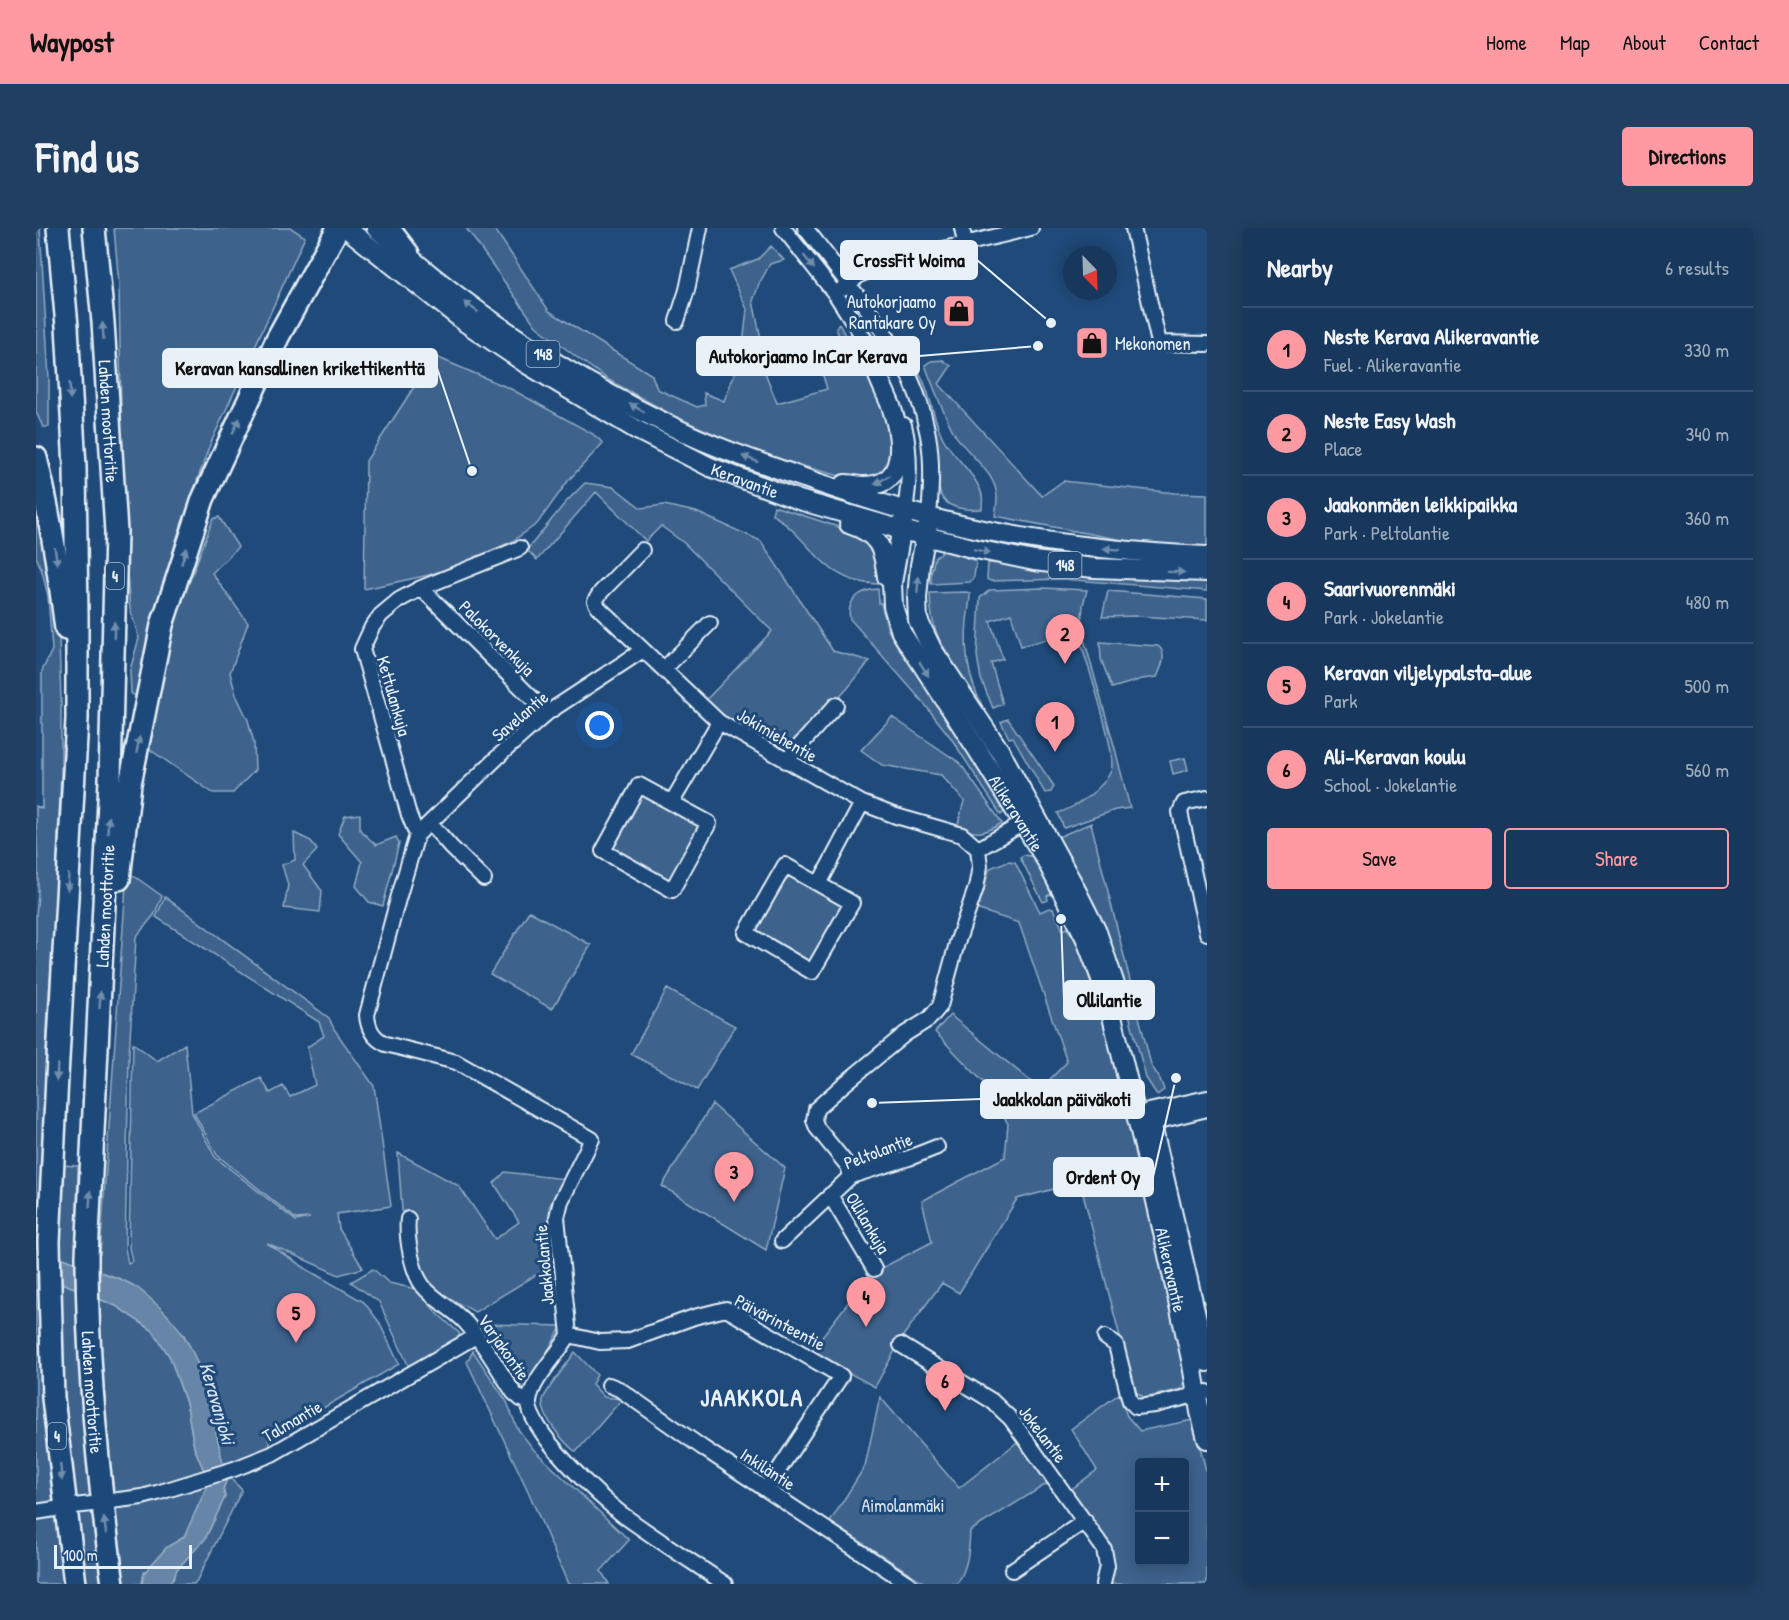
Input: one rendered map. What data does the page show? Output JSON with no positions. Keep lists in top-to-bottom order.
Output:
{
  "streets": {
    "highway": ["Lahden moottoritie", "4"],
    "main road": ["148", "Keravantie", "Alikeravantie"],
    "street": [
      "Palokorvenkuja",
      "Kettulankuja",
      "Savelantie",
      "Jokimiehentie",
      "Peltolantie",
      "Ollilankuja",
      "Jaakkolantie",
      "Päivärinteentie",
      "Varjakontie",
      "Talmantie",
      "Jokelantie",
      "Inkiläntie"
    ]
  },
  "crossings": [
    ["Keravantie", "Alikeravantie"],
    ["Palokorvenkuja", "Kettulankuja"],
    ["Palokorvenkuja", "Savelantie"],
    ["Kettulankuja", "Jaakkolantie"],
    ["Savelantie", "Jokimiehentie"],
    ["Savelantie", "Jaakkolantie"],
    ["Peltolantie", "Ollilankuja"],
    ["Jaakkolantie", "Päivärinteentie"],
    ["Päivärinteentie", "Inkiläntie"],
    ["Varjakontie", "Talmantie"]
  ],
  "districts": ["JAAKKOLA"],
  "water": ["Keravanjoki"],
  "parks": ["Aimolanmäki"],
  "places": {
    "shop": ["Autokorjaamo Rantakare Oy", "Mekonomen"],
    "other": [
      "CrossFit Woima",
      "Autokorjaamo InCar Kerava",
      "Keravan kansallinen krikettikenttä",
      "Ollilantie",
      "Ordent Oy",
      "Jaakkolan päiväkoti"
    ]
  },
  "scale_bar": "100 m",
  "north": "bottom right",
  "page": {
    "header": "Waypost",
    "nav": [
      "Home",
      "Map",
      "About",
      "Contact"
    ],
    "buttons": [
      "Directions",
      ["Save", "Share"]
    ],
    "title": "Find us",
    "heading": ["Nearby", "6 results"],
    "list": [
      {
        "mark": "1",
        "name": "Neste Kerava Alikeravantie",
        "note": "Fuel · Alikeravantie",
        "value": "330 m"
      },
      {
        "mark": "2",
        "name": "Neste Easy Wash",
        "note": "Place",
        "value": "340 m"
      },
      {
        "mark": "3",
        "name": "Jaakonmäen leikkipaikka",
        "note": "Park · Peltolantie",
        "value": "360 m"
      },
      {
        "mark": "4",
        "name": "Saarivuorenmäki",
        "note": "Park · Jokelantie",
        "value": "480 m"
      },
      {
        "mark": "5",
        "name": "Keravan viljelypalsta-alue",
        "note": "Park",
        "value": "500 m"
      },
      {
        "mark": "6",
        "name": "Ali-Keravan koulu",
        "note": "School · Jokelantie",
        "value": "560 m"
      }
    ],
    "pins": [
      "2",
      "1",
      "3",
      "4",
      "5",
      "6"
    ],
    "map_buttons": ["+", "−"],
    "scale": "100 m"
  }
}
